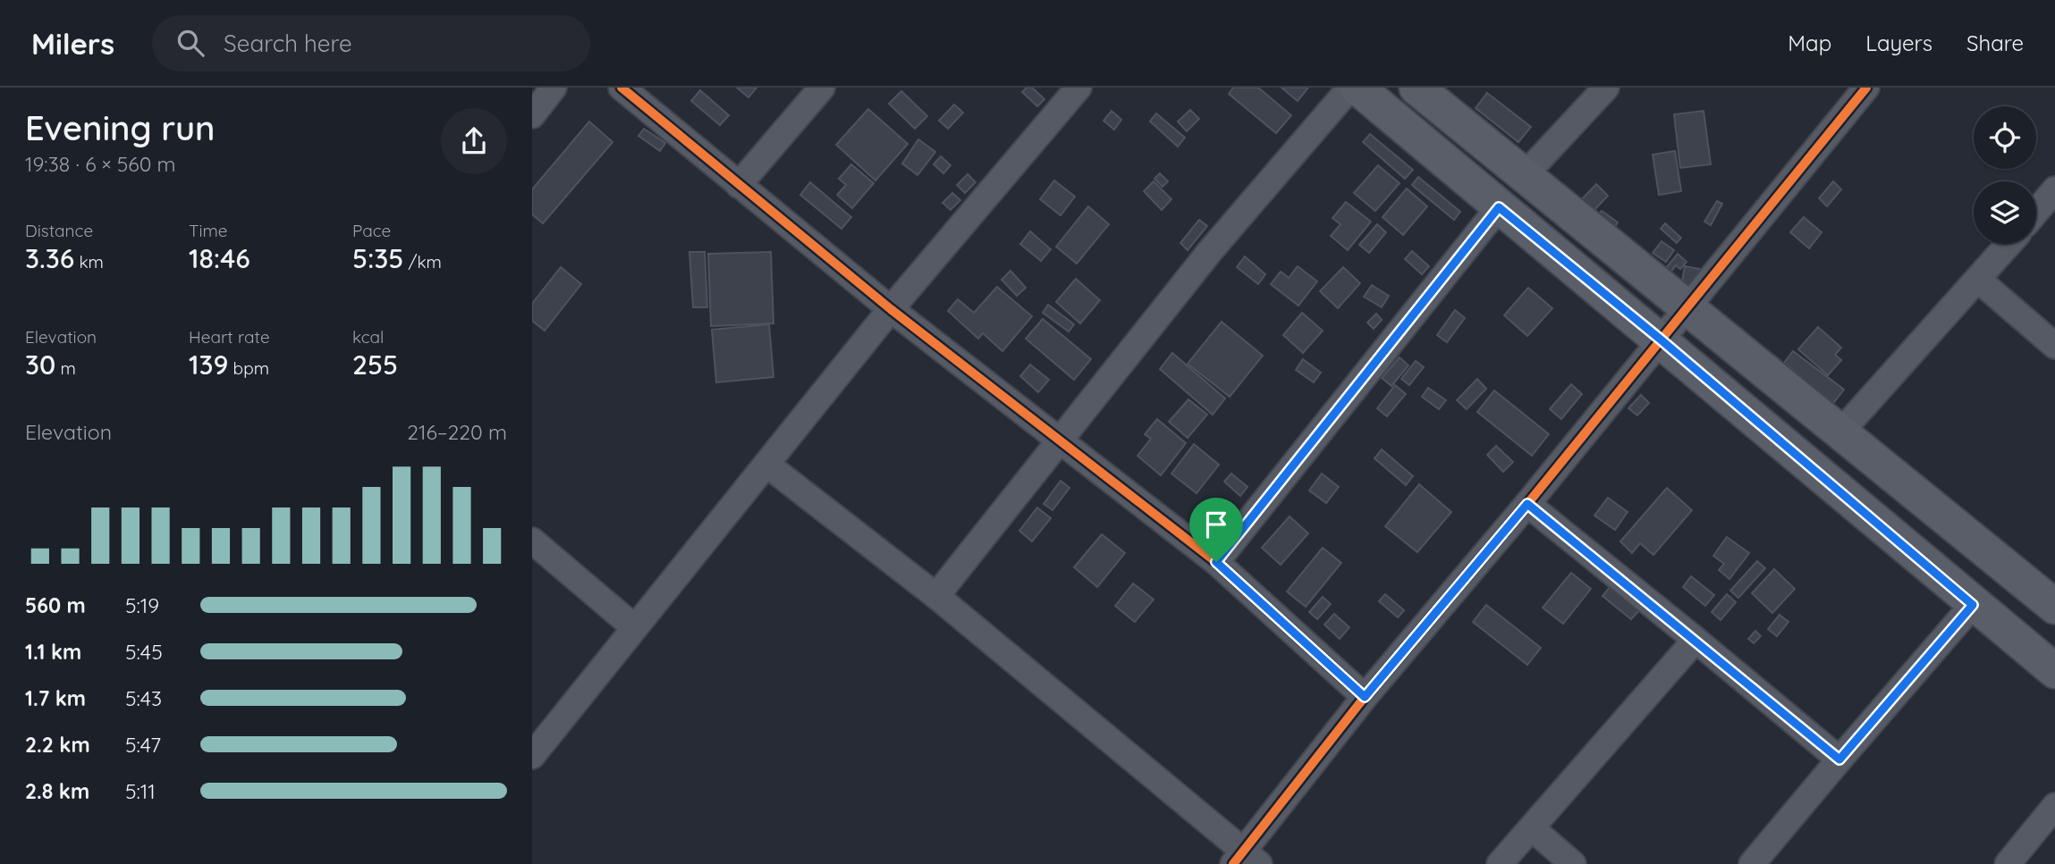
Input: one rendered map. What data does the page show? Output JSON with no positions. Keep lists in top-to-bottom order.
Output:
{
  "page": {
    "header": "Milers",
    "search": "Search here",
    "nav": ["Map", "Layers", "Share"],
    "heading": ["Evening run", "19:38 · 6 × 560 m"],
    "stats": [
      ["Distance", "3.36 km"],
      ["Time", "18:46"],
      ["Pace", "5:35 /km"],
      ["Elevation", "30 m"],
      ["Heart rate", "139 bpm"],
      ["kcal", "255"]
    ],
    "chart": ["Elevation", "216–220 m"],
    "list": [
      {
        "name": "560 m",
        "note": "5:19"
      },
      {
        "name": "1.1 km",
        "note": "5:45"
      },
      {
        "name": "1.7 km",
        "note": "5:43"
      },
      {
        "name": "2.2 km",
        "note": "5:47"
      },
      {
        "name": "2.8 km",
        "note": "5:11"
      }
    ]
  }
}
